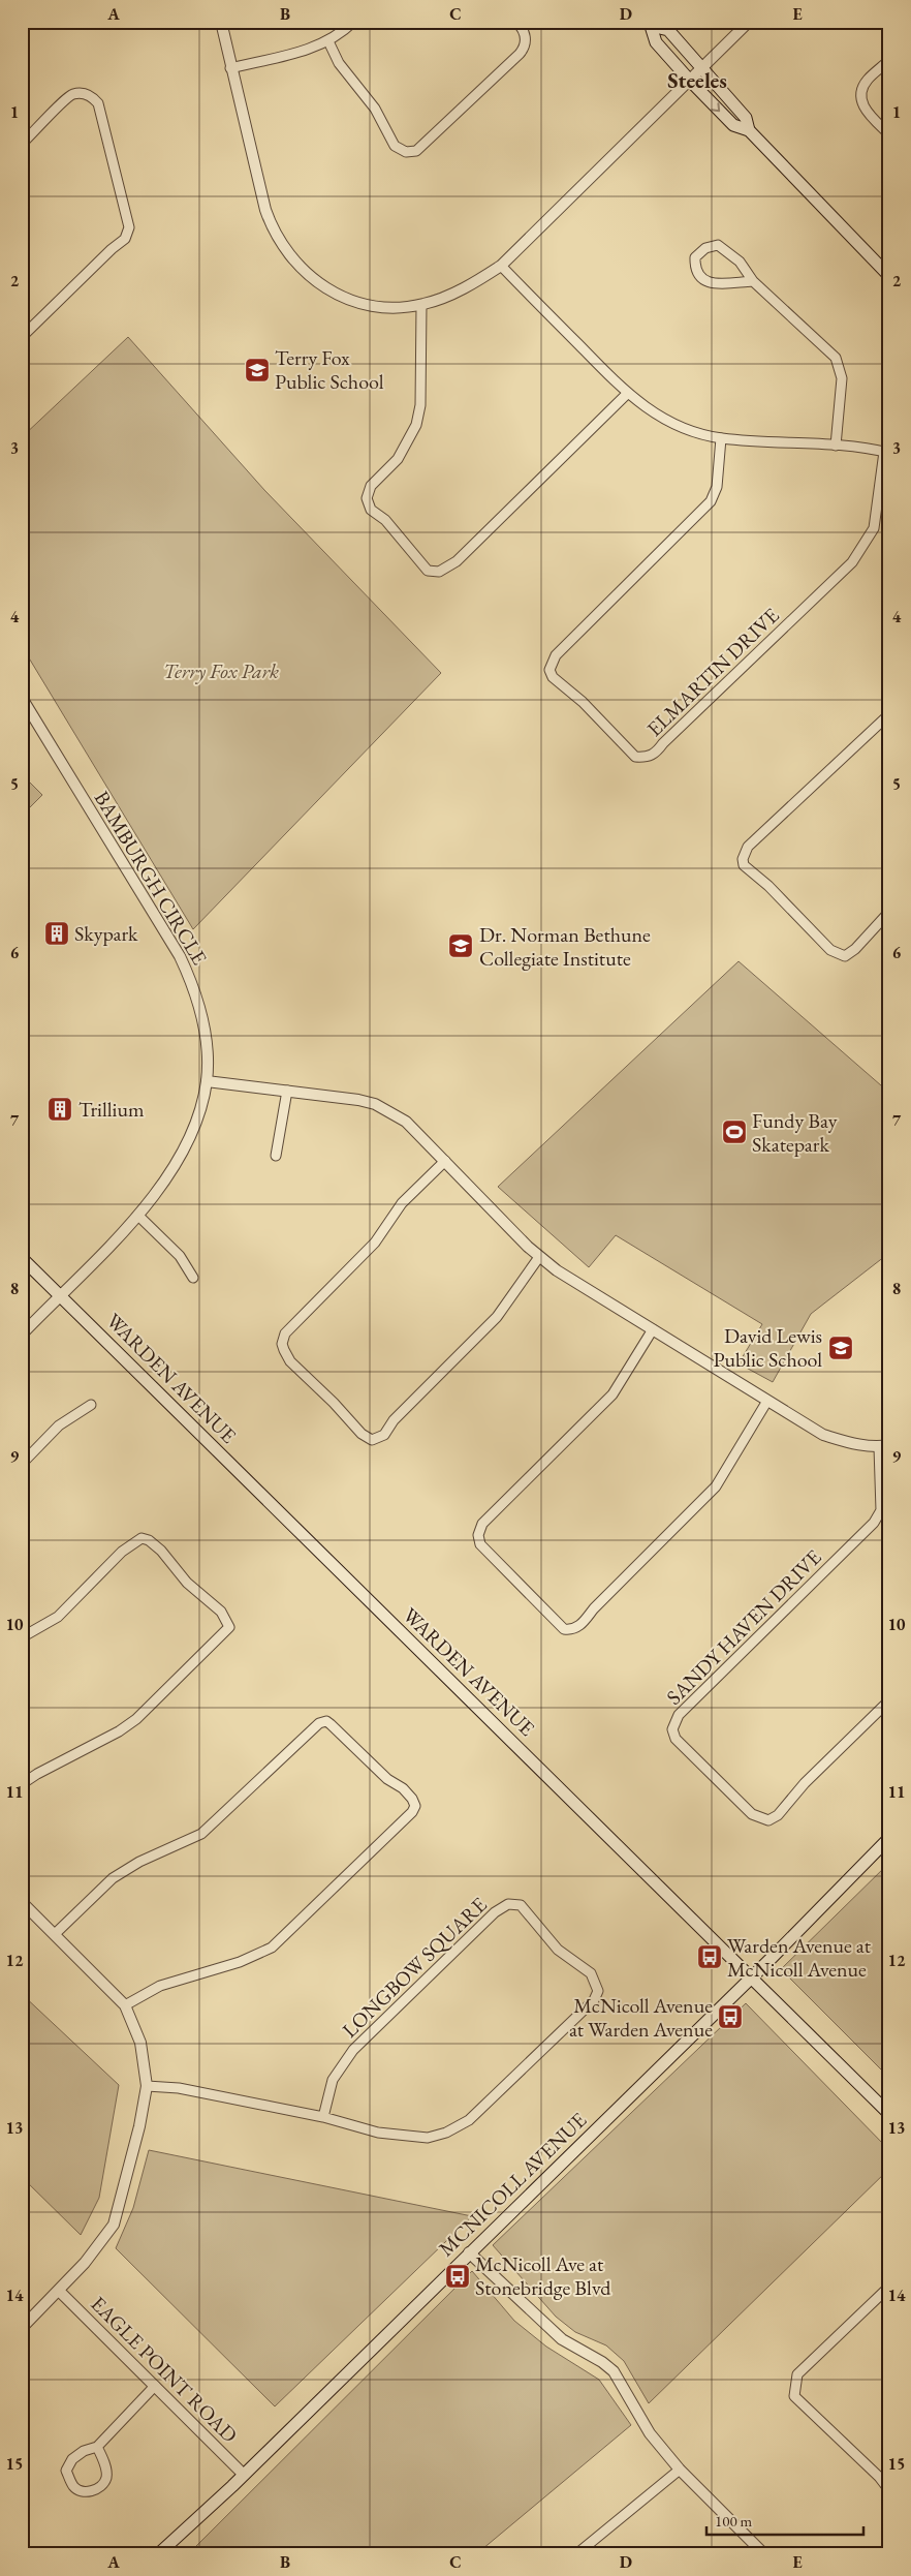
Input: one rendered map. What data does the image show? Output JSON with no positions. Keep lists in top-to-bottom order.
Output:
{
  "streets": {
    "main road": ["WARDEN AVENUE", "MCNICOLL AVENUE"],
    "street": [
      "ELMARTIN DRIVE",
      "BAMBURGH CIRCLE",
      "SANDY HAVEN DRIVE",
      "LONGBOW SQUARE",
      "EAGLE POINT ROAD"
    ]
  },
  "crossings": [
    ["BAMBURGH CIRCLE", "WARDEN AVENUE"],
    ["WARDEN AVENUE", "MCNICOLL AVENUE"],
    ["MCNICOLL AVENUE", "EAGLE POINT ROAD"]
  ],
  "districts": ["Steeles"],
  "parks": ["Terry Fox Park"],
  "places": {
    "school or university": ["Terry Fox Public School", "Dr. Norman Bethune Collegiate Institute", "David Lewis Public School"],
    "building": ["Skypark", "Trillium"],
    "sports": ["Fundy Bay Skatepark"],
    "bus stop": ["Warden Avenue at McNicoll Avenue", "McNicoll Avenue at Warden Avenue", "McNicoll Ave at Stonebridge Blvd"]
  },
  "scale_bar": "100 m",
  "grid": {
    "columns": [
      "A",
      "B",
      "C",
      "D",
      "E"
    ],
    "rows": [
      "1",
      "2",
      "3",
      "4",
      "5",
      "6",
      "7",
      "8",
      "9",
      "10",
      "11",
      "12",
      "13",
      "14",
      "15"
    ]
  }
}
